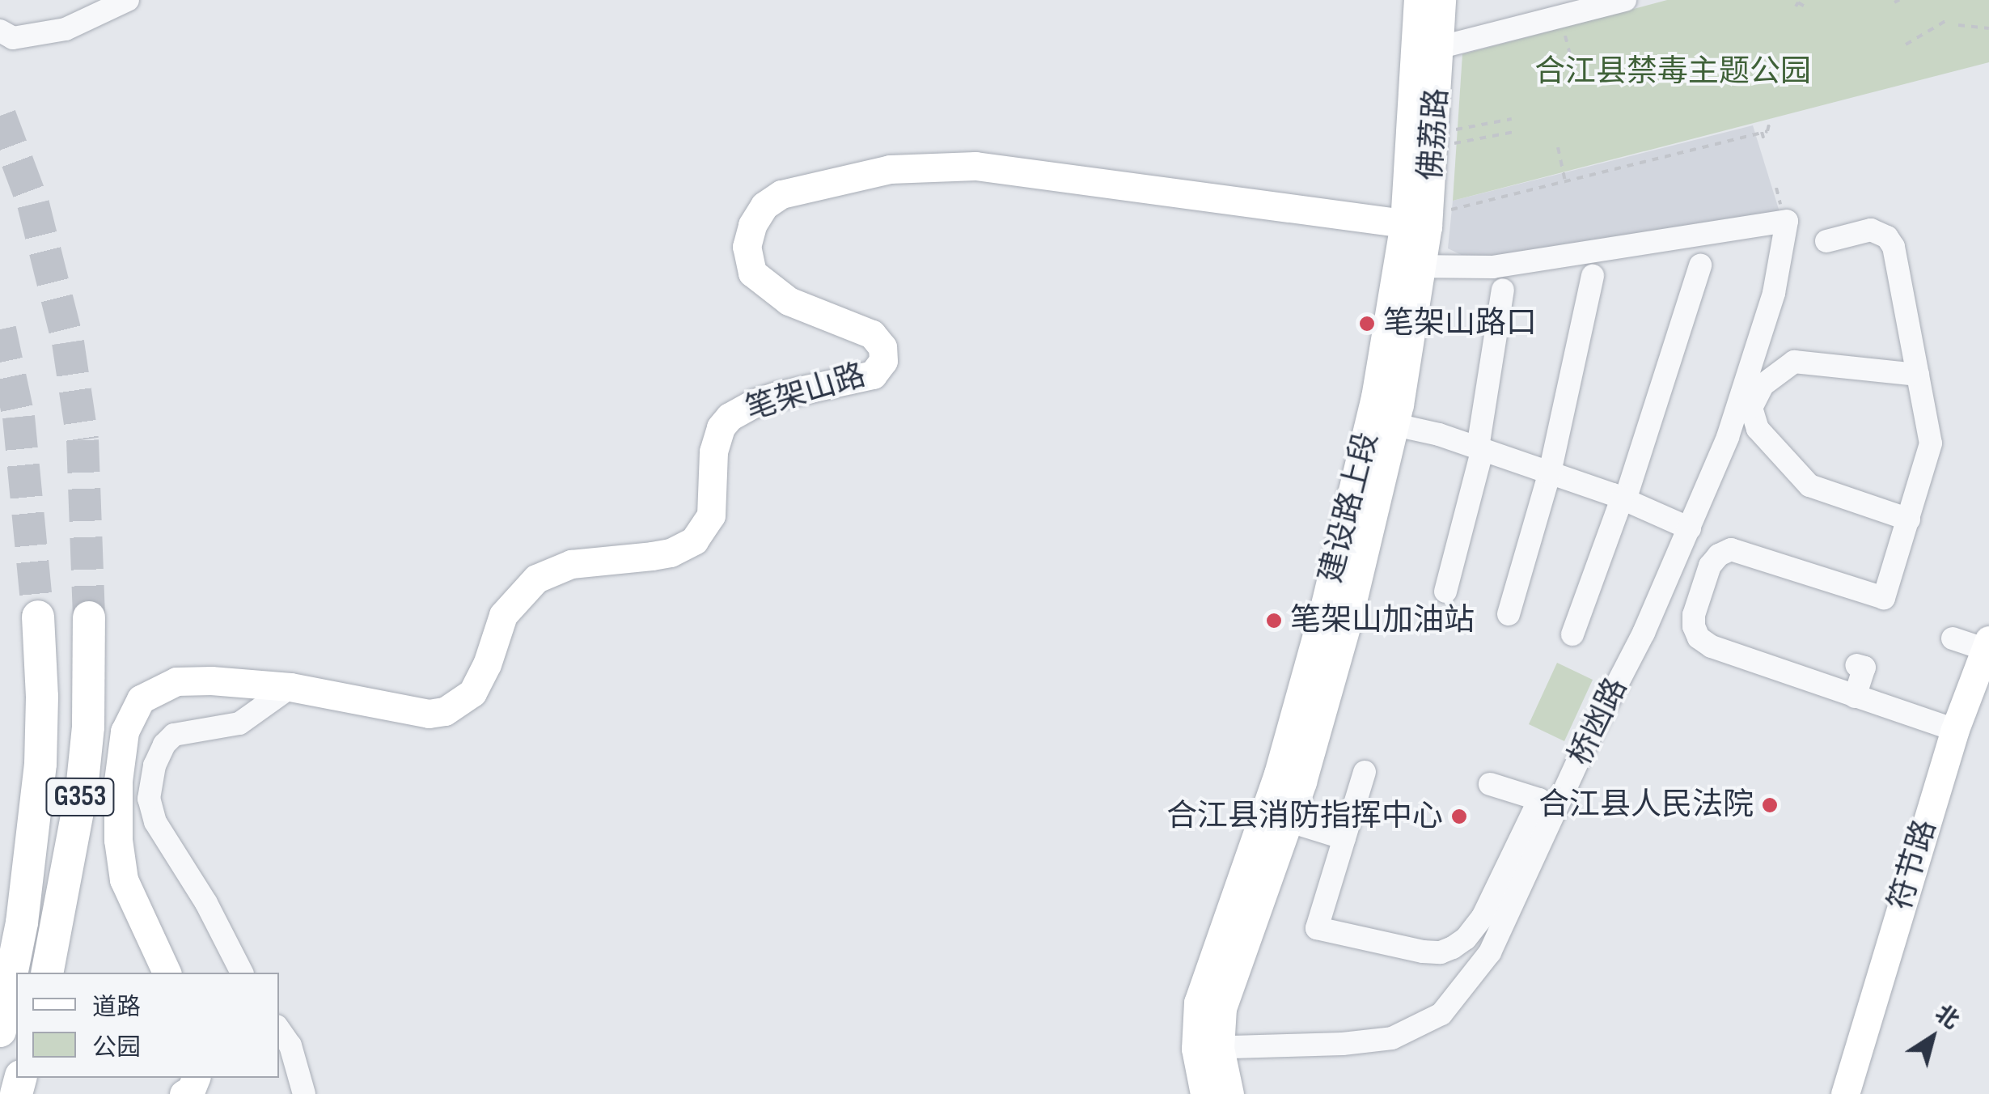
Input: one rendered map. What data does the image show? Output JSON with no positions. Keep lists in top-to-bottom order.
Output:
{
  "streets": {
    "highway": ["G353"],
    "main road": [
      "佛荔路",
      "笔架山路",
      "建设路上段",
      "符节路"
    ],
    "street": ["桥凼路"]
  },
  "crossings": [
    ["佛荔路", "笔架山路"],
    ["佛荔路", "建设路上段"],
    ["佛荔路", "桥凼路"],
    ["建设路上段", "桥凼路"]
  ],
  "parks": ["合江县禁毒主题公园"],
  "places": [
    "笔架山路口",
    "笔架山加油站",
    "合江县人民法院",
    "合江县消防指挥中心"
  ],
  "legend": ["道路", "公园"],
  "north": "top right"
}
